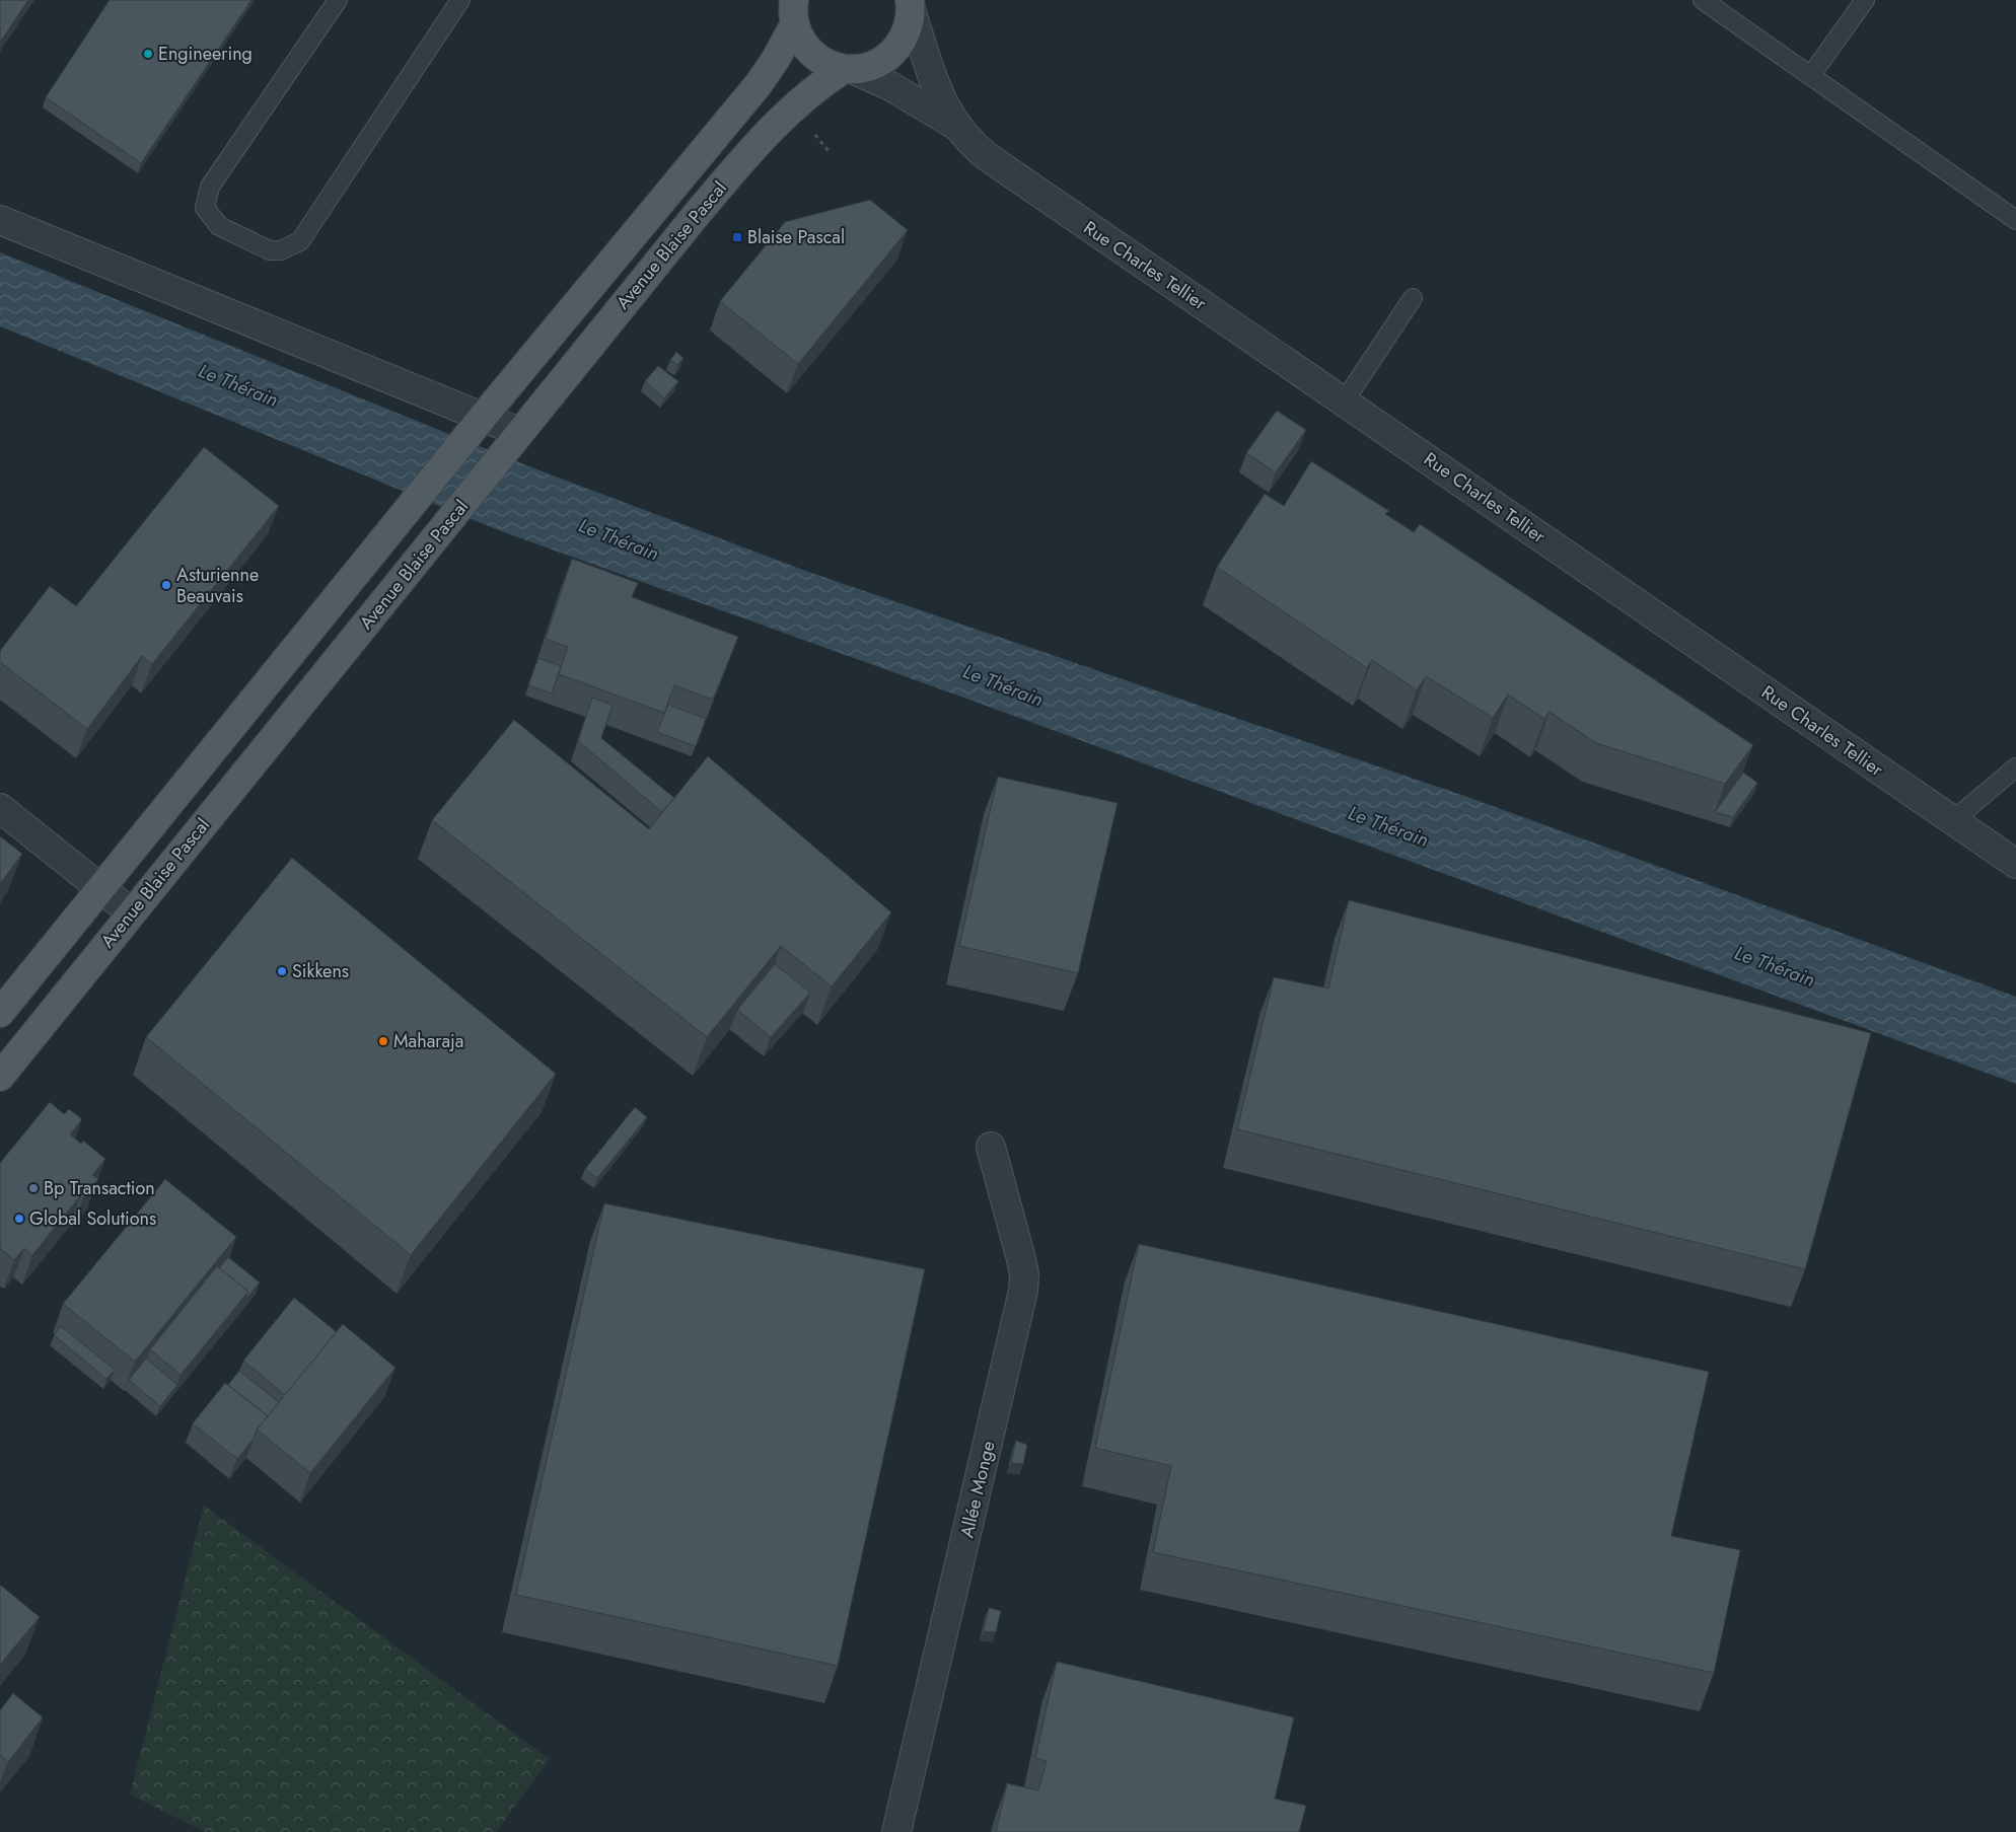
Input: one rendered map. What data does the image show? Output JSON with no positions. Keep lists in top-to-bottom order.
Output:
{
  "streets": {
    "main road": ["Avenue Blaise Pascal"],
    "street": ["Rue Charles Tellier", "Allée Monge"]
  },
  "crossings": [
    ["Avenue Blaise Pascal", "Rue Charles Tellier"]
  ],
  "water": ["Le Thérain"],
  "places": {
    "other": [
      "Engineering",
      "Asturienne Beauvais",
      "Sikkens",
      "Maharaja",
      "Bp Transaction",
      "Global Solutions"
    ],
    "transit": ["Blaise Pascal"]
  }
}
